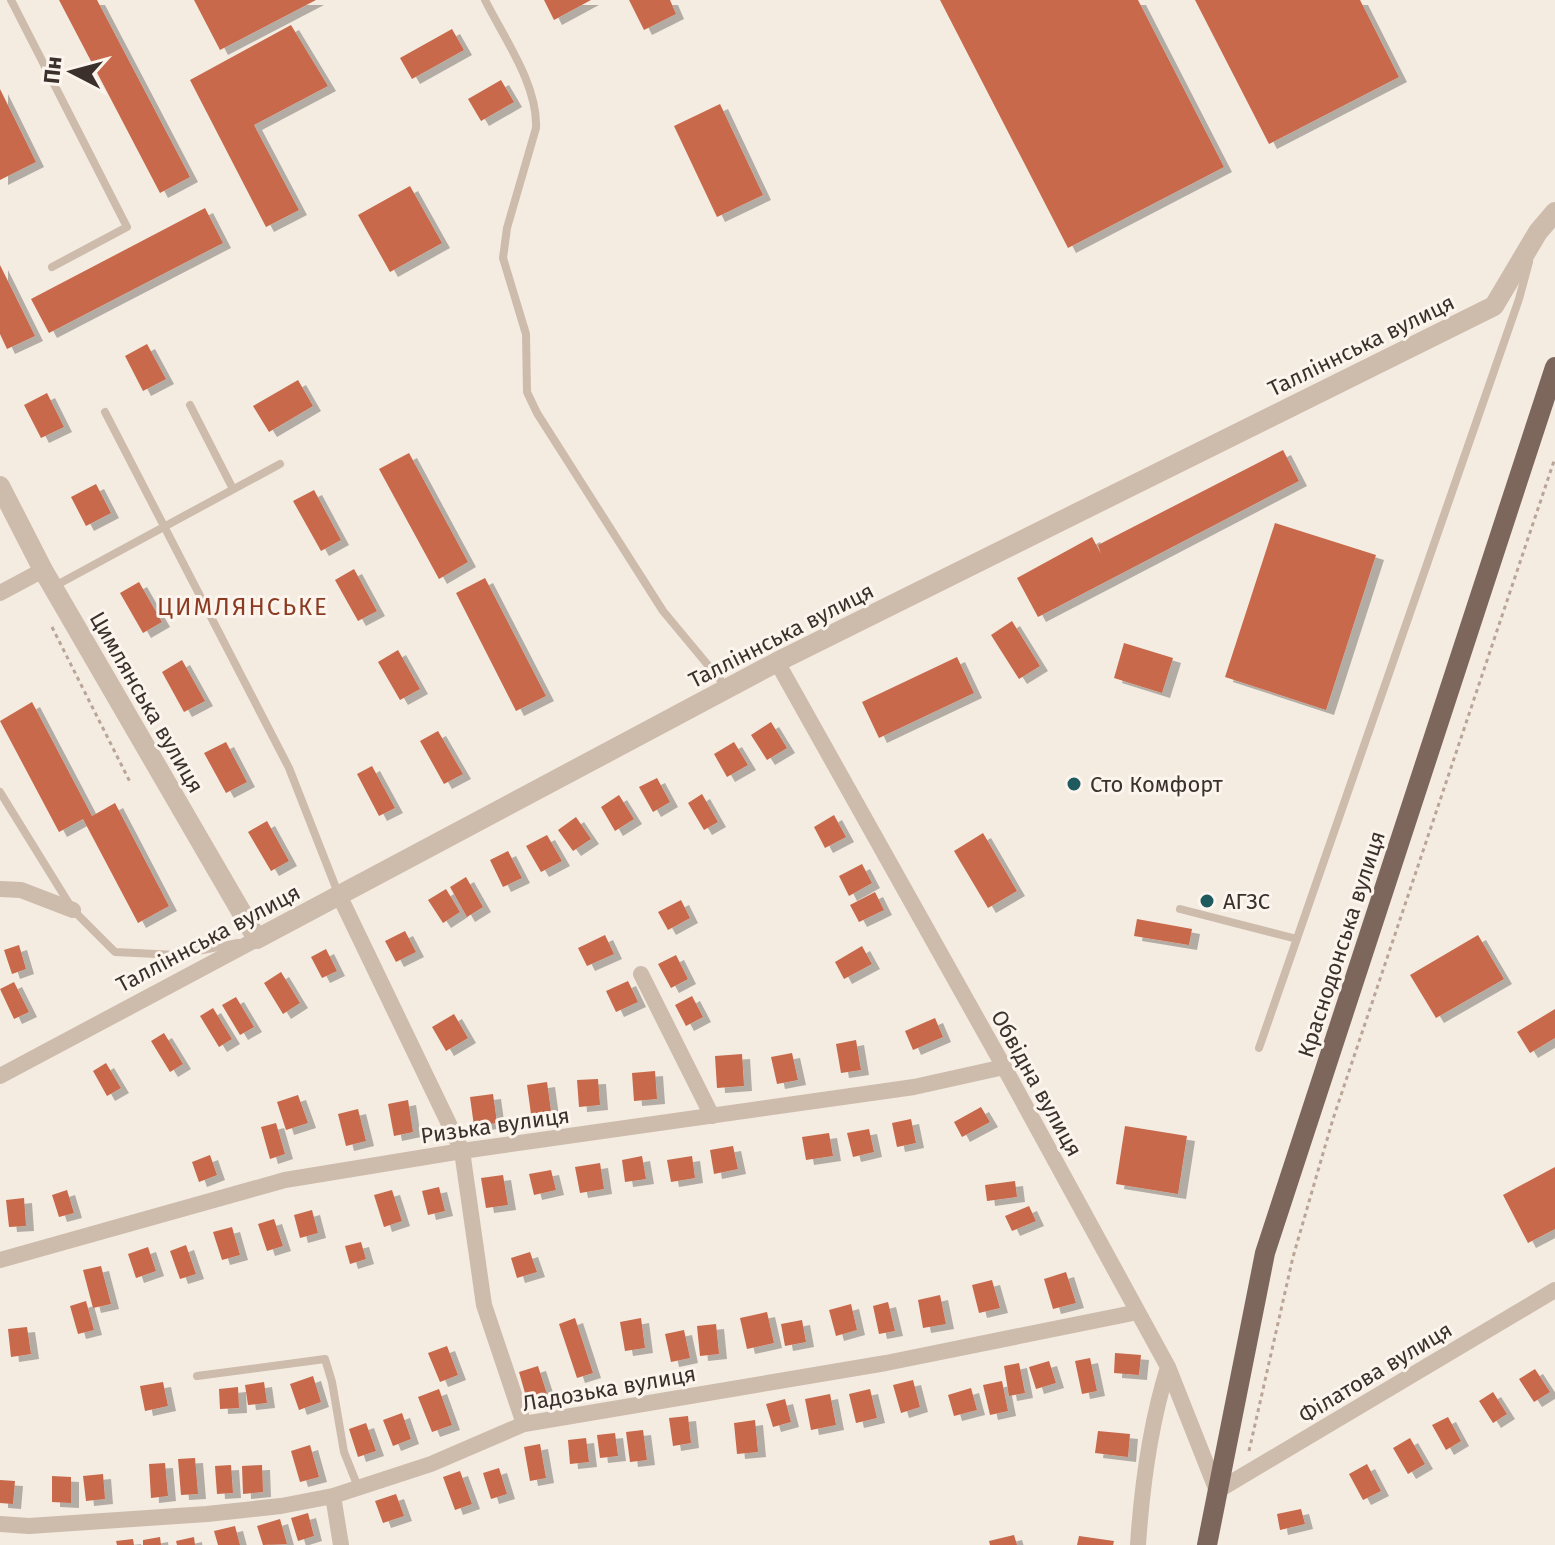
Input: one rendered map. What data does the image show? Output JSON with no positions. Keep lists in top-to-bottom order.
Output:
{
  "streets": {
    "main road": ["Краснодонська вулиця"],
    "street": [
      "Талліннська вулиця",
      "Цимлянська вулиця",
      "Обвідна вулиця",
      "Ризька вулиця",
      "Філатова вулиця",
      "Ладозька вулиця"
    ]
  },
  "crossings": [
    ["Талліннська вулиця", "Цимлянська вулиця"],
    ["Талліннська вулиця", "Обвідна вулиця"],
    ["Краснодонська вулиця", "Обвідна вулиця"],
    ["Краснодонська вулиця", "Філатова вулиця"],
    ["Обвідна вулиця", "Ризька вулиця"],
    ["Обвідна вулиця", "Філатова вулиця"],
    ["Обвідна вулиця", "Ладозька вулиця"]
  ],
  "districts": ["ЦИМЛЯНСЬКЕ"],
  "places": ["Сто Комфорт", "АГЗС"],
  "north": "left"
}
